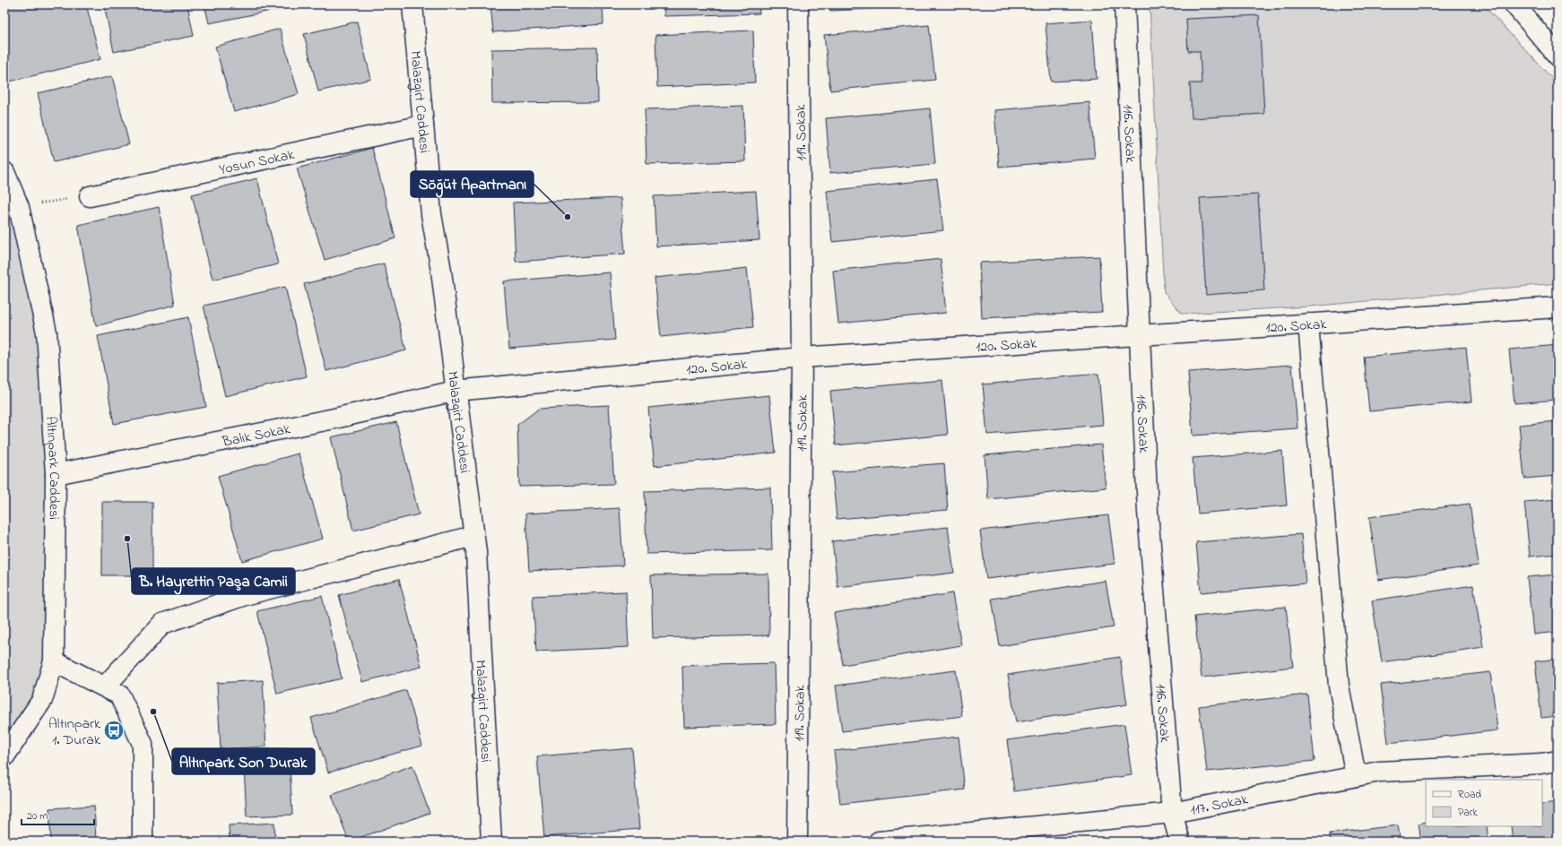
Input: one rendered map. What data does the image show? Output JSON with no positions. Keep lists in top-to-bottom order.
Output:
{
  "streets": {
    "street": [
      "Malazgirt Caddesi",
      "119. Sokak",
      "116. Sokak",
      "Yosun Sokak",
      "120. Sokak",
      "Balık Sokak",
      "Altınpark Caddesi",
      "117. Sokak"
    ]
  },
  "crossings": [
    ["Malazgirt Caddesi", "Yosun Sokak"],
    ["Malazgirt Caddesi", "120. Sokak"],
    ["Malazgirt Caddesi", "Balık Sokak"],
    ["119. Sokak", "120. Sokak"],
    ["116. Sokak", "120. Sokak"],
    ["116. Sokak", "117. Sokak"],
    ["120. Sokak", "Balık Sokak"],
    ["Balık Sokak", "Altınpark Caddesi"]
  ],
  "places": {
    "other": ["Söğüt Apartmanı", "B. Hayrettin Paşa Camii", "Altınpark Son Durak"],
    "bus stop": ["Altınpark 1. Durak"]
  },
  "legend": ["Road", "Park"],
  "scale_bar": "20 m"
}
